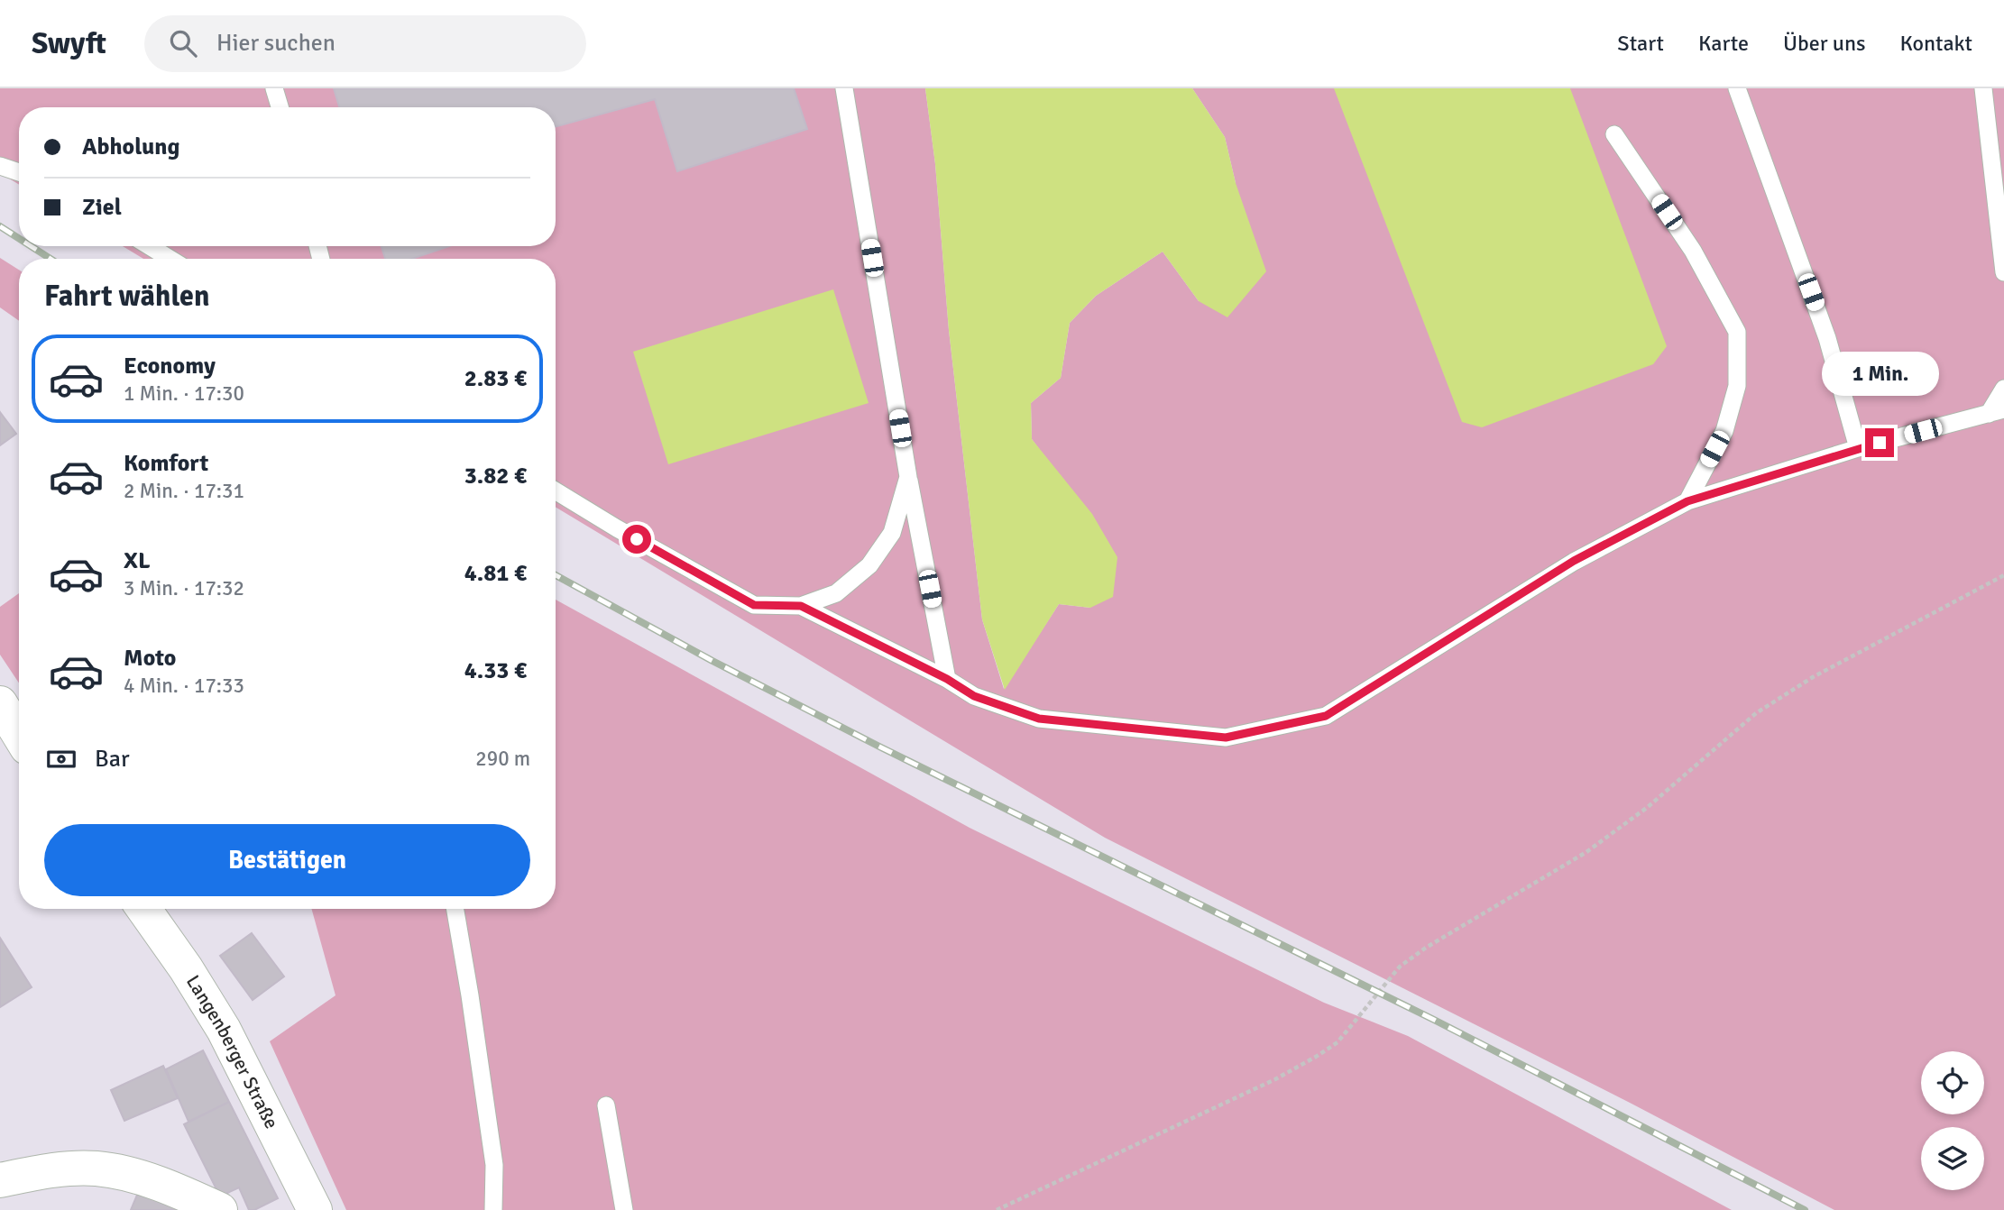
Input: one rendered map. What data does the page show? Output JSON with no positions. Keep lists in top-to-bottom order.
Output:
{
  "streets": {
    "main road": ["Langenberger Straße"]
  },
  "page": {
    "header": "Swyft",
    "search": "Hier suchen",
    "nav": [
      "Start",
      "Karte",
      "Über uns",
      "Kontakt"
    ],
    "banner": ["Abholung", "Ziel"],
    "heading": "Fahrt wählen",
    "list": [
      {
        "name": "Economy",
        "note": "1 Min. · 17:30",
        "value": "2.83 €"
      },
      {
        "name": "Komfort",
        "note": "2 Min. · 17:31",
        "value": "3.82 €"
      },
      {
        "name": "XL",
        "note": "3 Min. · 17:32",
        "value": "4.81 €"
      },
      {
        "name": "Moto",
        "note": "4 Min. · 17:33",
        "value": "4.33 €"
      }
    ],
    "bubble": "1 Min.",
    "pay": ["Bar", "290 m"],
    "buttons": "Bestätigen"
  }
}
